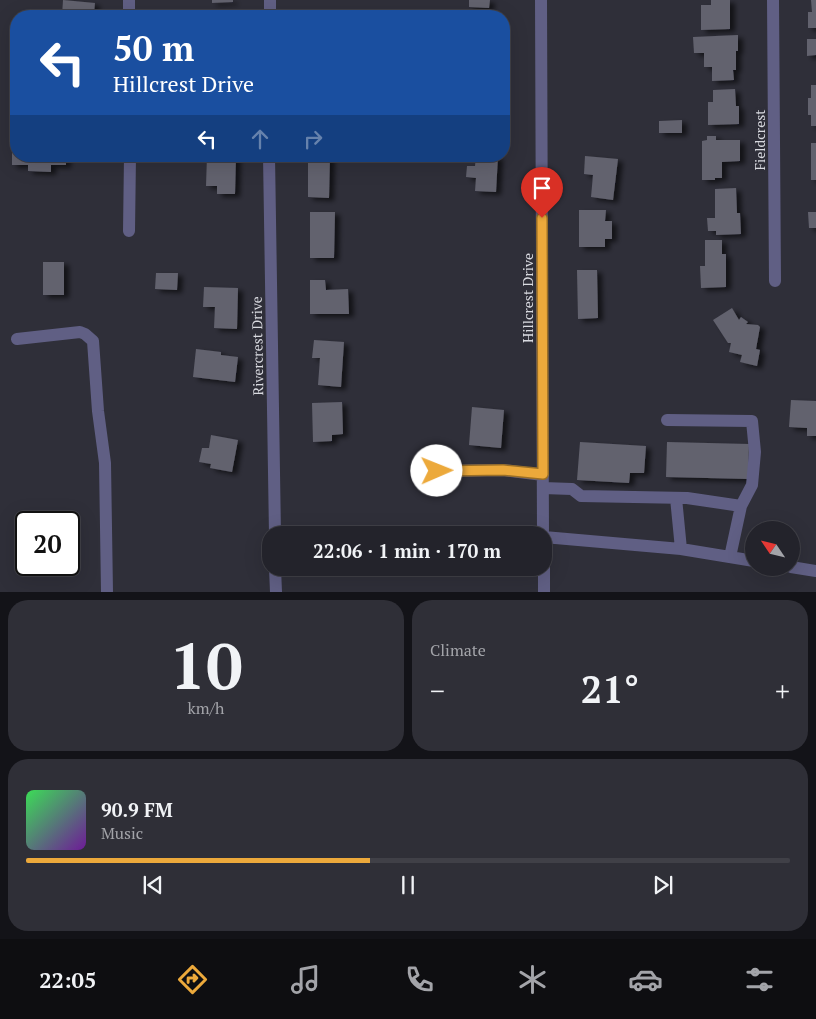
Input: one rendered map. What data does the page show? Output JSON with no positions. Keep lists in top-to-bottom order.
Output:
{
  "streets": {
    "street": ["Fieldcrest", "Hillcrest Drive", "Rivercrest Drive"]
  },
  "north": "top left",
  "page": {
    "turn": ["50 m", "Hillcrest Drive"],
    "limit": "20",
    "trip": "22:06 · 1 min · 170 m",
    "tile": [
      ["10", "km/h"],
      "Climate"
    ],
    "heat": ["−", "21°", "+"],
    "song": ["90.9 FM", "Music"],
    "tabs": "22:05"
  }
}
